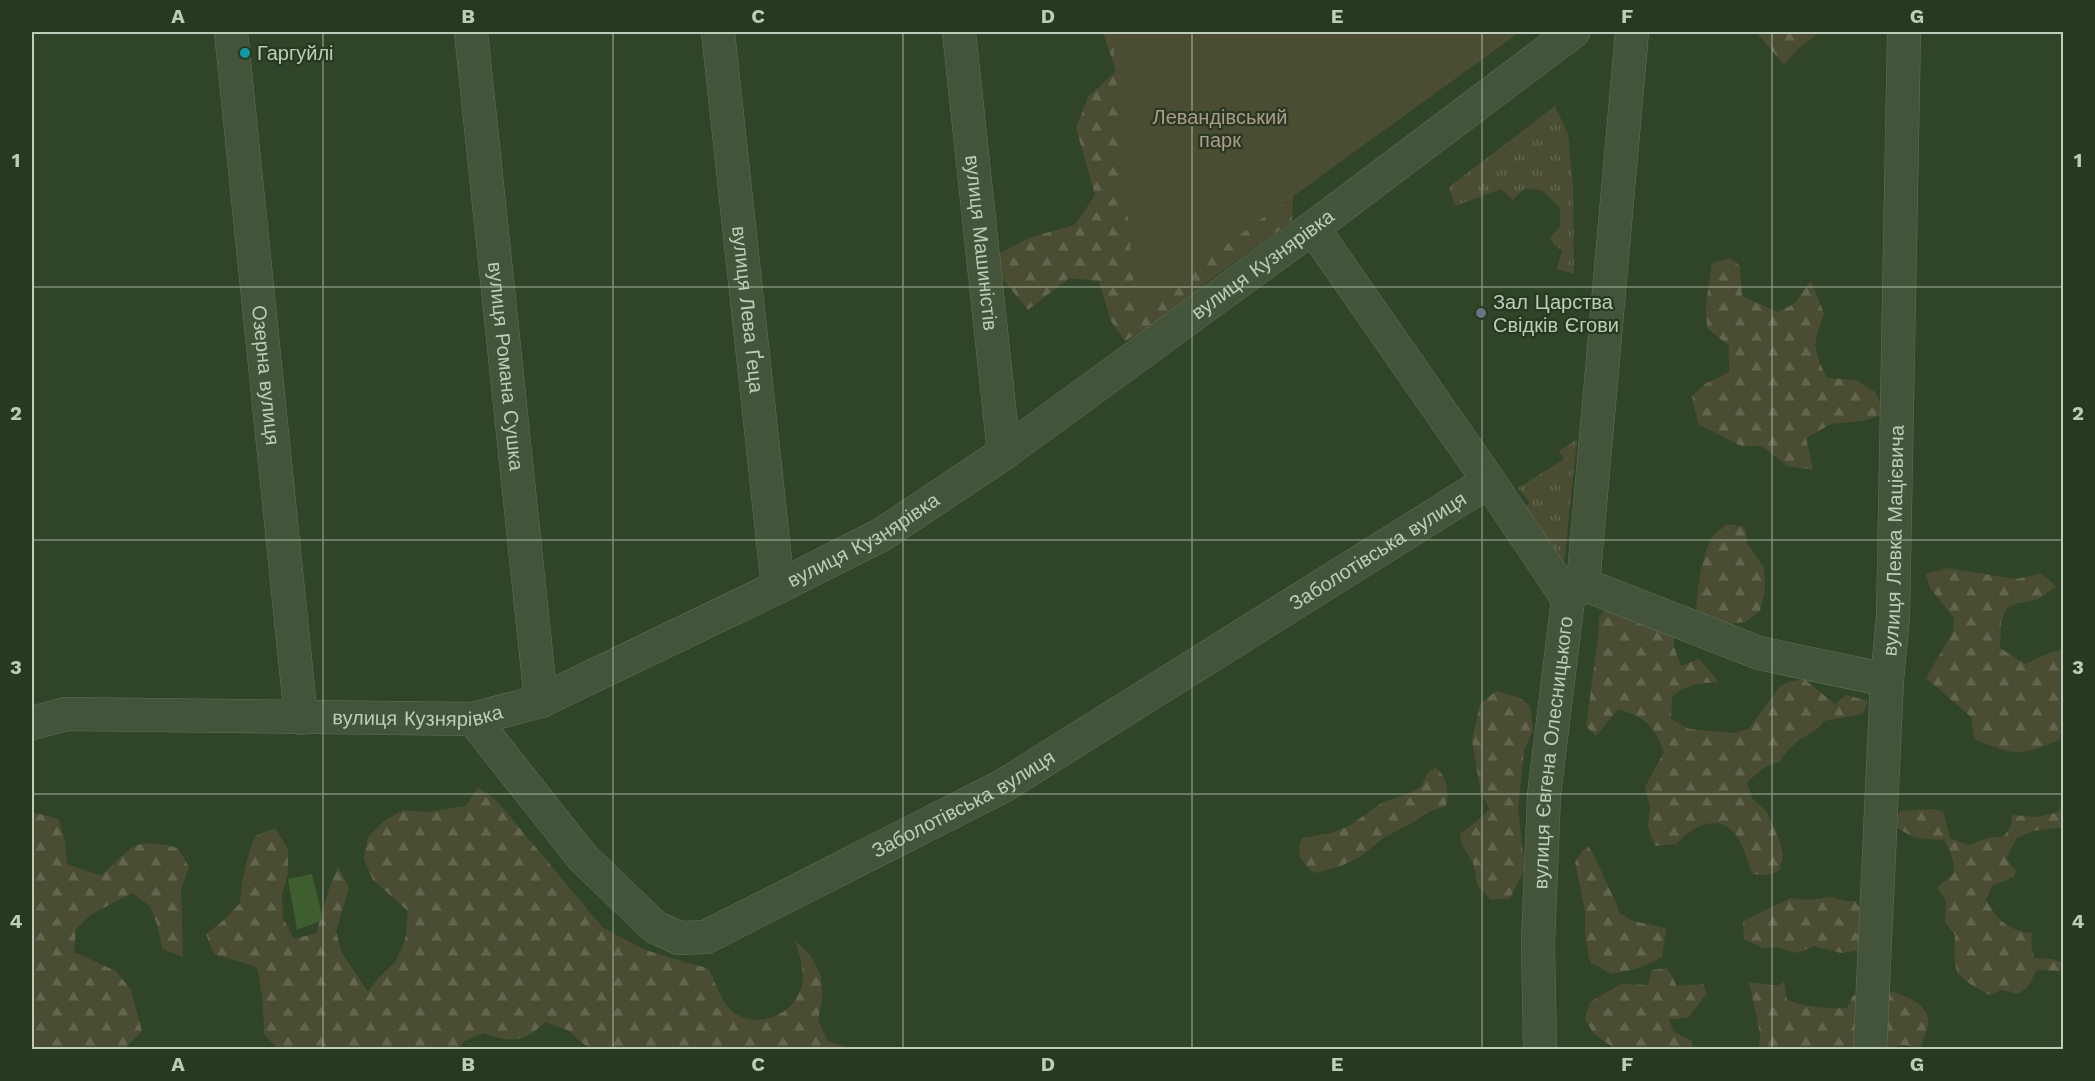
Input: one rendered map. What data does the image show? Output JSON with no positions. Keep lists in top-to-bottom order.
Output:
{
  "streets": {
    "street": [
      "вулиця Машиністів",
      "вулиця Кузнярівка",
      "вулиця Лева Ґеца",
      "вулиця Романа Сушка",
      "Озерна вулиця",
      "вулиця Левка Мацієвича",
      "Заболотівська вулиця",
      "вулиця Євгена Олесницького"
    ]
  },
  "crossings": [
    ["вулиця Машиністів", "вулиця Кузнярівка"],
    ["вулиця Кузнярівка", "вулиця Лева Ґеца"],
    ["вулиця Кузнярівка", "вулиця Романа Сушка"],
    ["вулиця Кузнярівка", "Озерна вулиця"],
    ["вулиця Кузнярівка", "Заболотівська вулиця"]
  ],
  "parks": ["Левандівський парк"],
  "places": ["Гаргуйлі", "Зал Царства Свідків Єгови"],
  "grid": {
    "columns": [
      "A",
      "B",
      "C",
      "D",
      "E",
      "F",
      "G"
    ],
    "rows": [
      "1",
      "2",
      "3",
      "4"
    ]
  }
}
